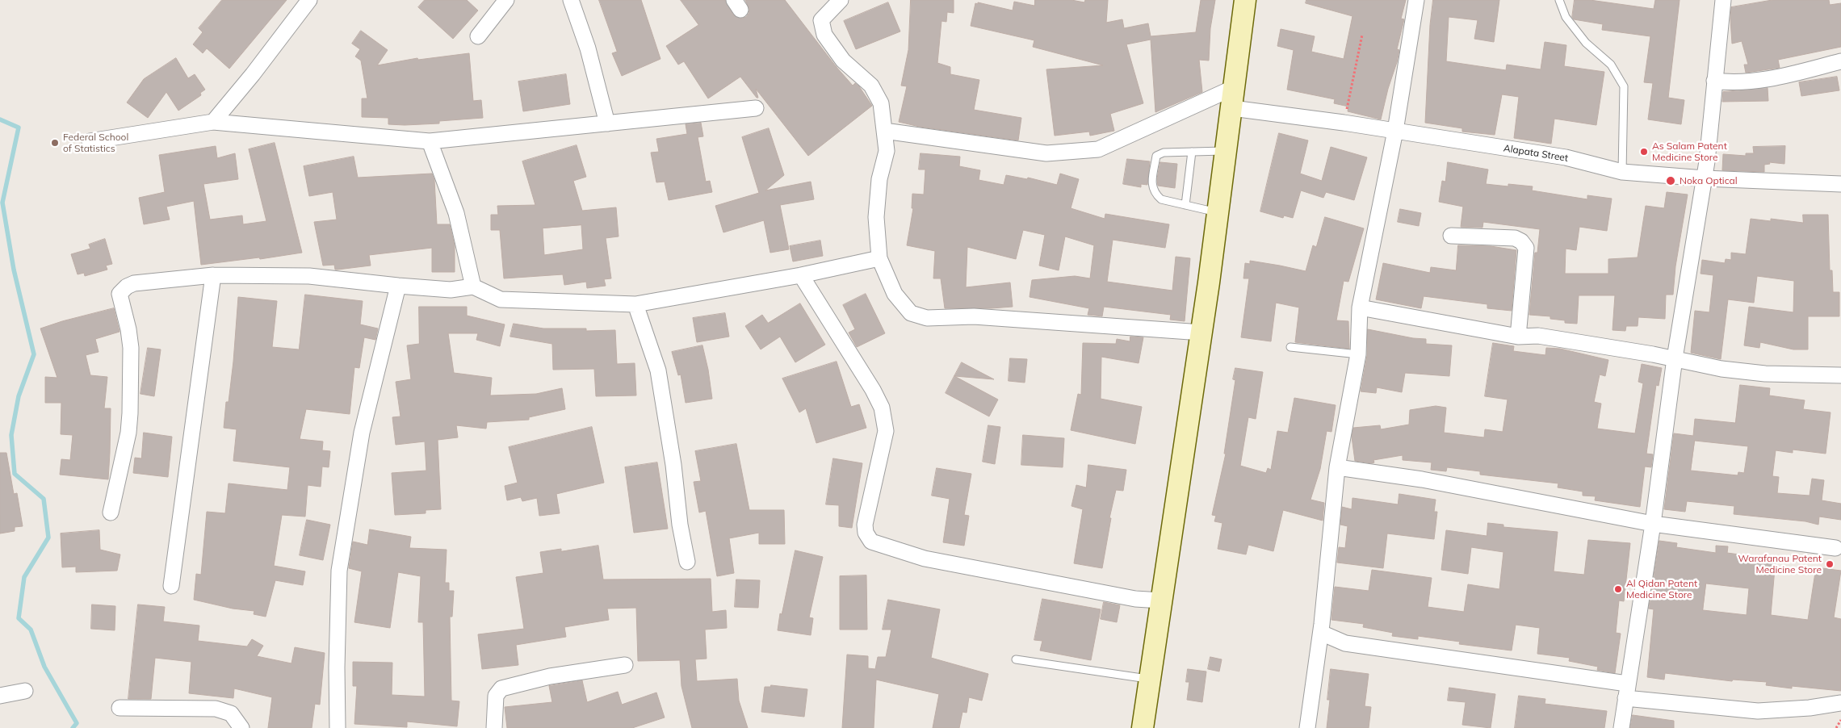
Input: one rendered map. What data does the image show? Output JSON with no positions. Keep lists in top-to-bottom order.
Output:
{
  "streets": {
    "street": ["Alapata Street"]
  },
  "places": [
    "Federal School of Statistics",
    "As Salam Patent Medicine Store",
    "Noka Optical",
    "Warafanau Patent Medicine Store",
    "Al Qidan Patent Medicine Store"
  ]
}
